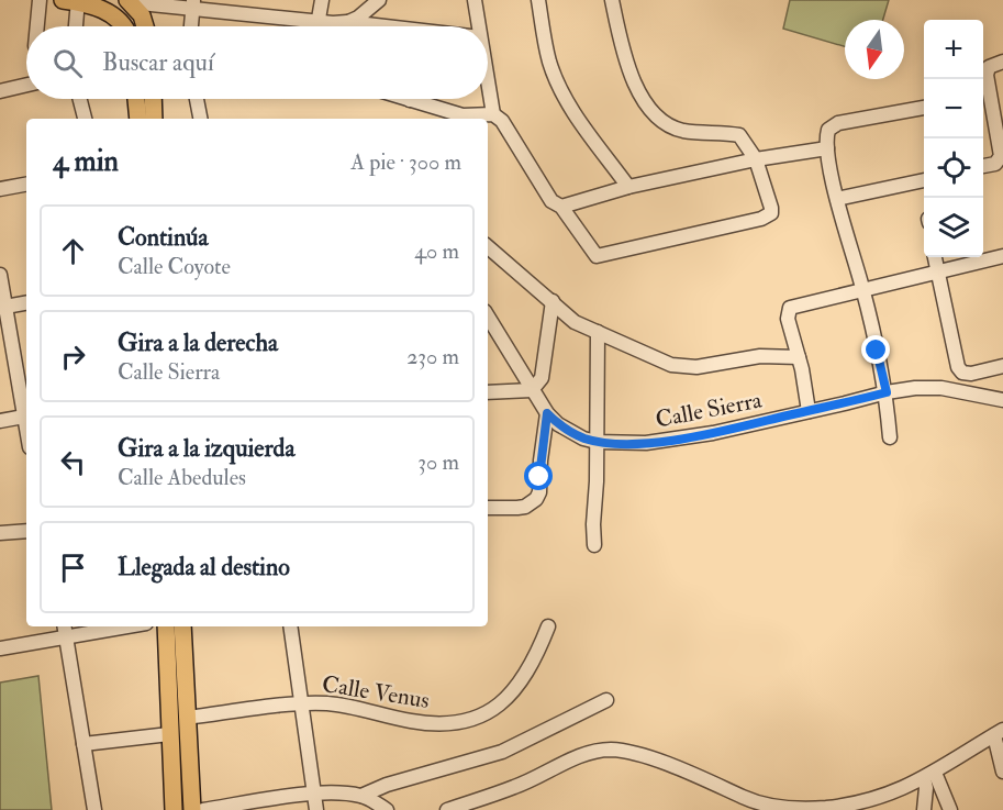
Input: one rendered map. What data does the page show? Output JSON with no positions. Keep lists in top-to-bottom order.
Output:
{
  "streets": {
    "street": ["Calle Sierra", "Calle Venus"]
  },
  "north": "bottom",
  "page": {
    "map_buttons": ["+", "−"],
    "search": "Buscar aquí",
    "heading": ["4 min", "A pie · 300 m"],
    "list": [
      ["Continúa", "Calle Coyote", "40 m"],
      ["Gira a la derecha", "Calle Sierra", "230 m"],
      ["Gira a la izquierda", "Calle Abedules", "30 m"],
      "Llegada al destino"
    ]
  }
}
